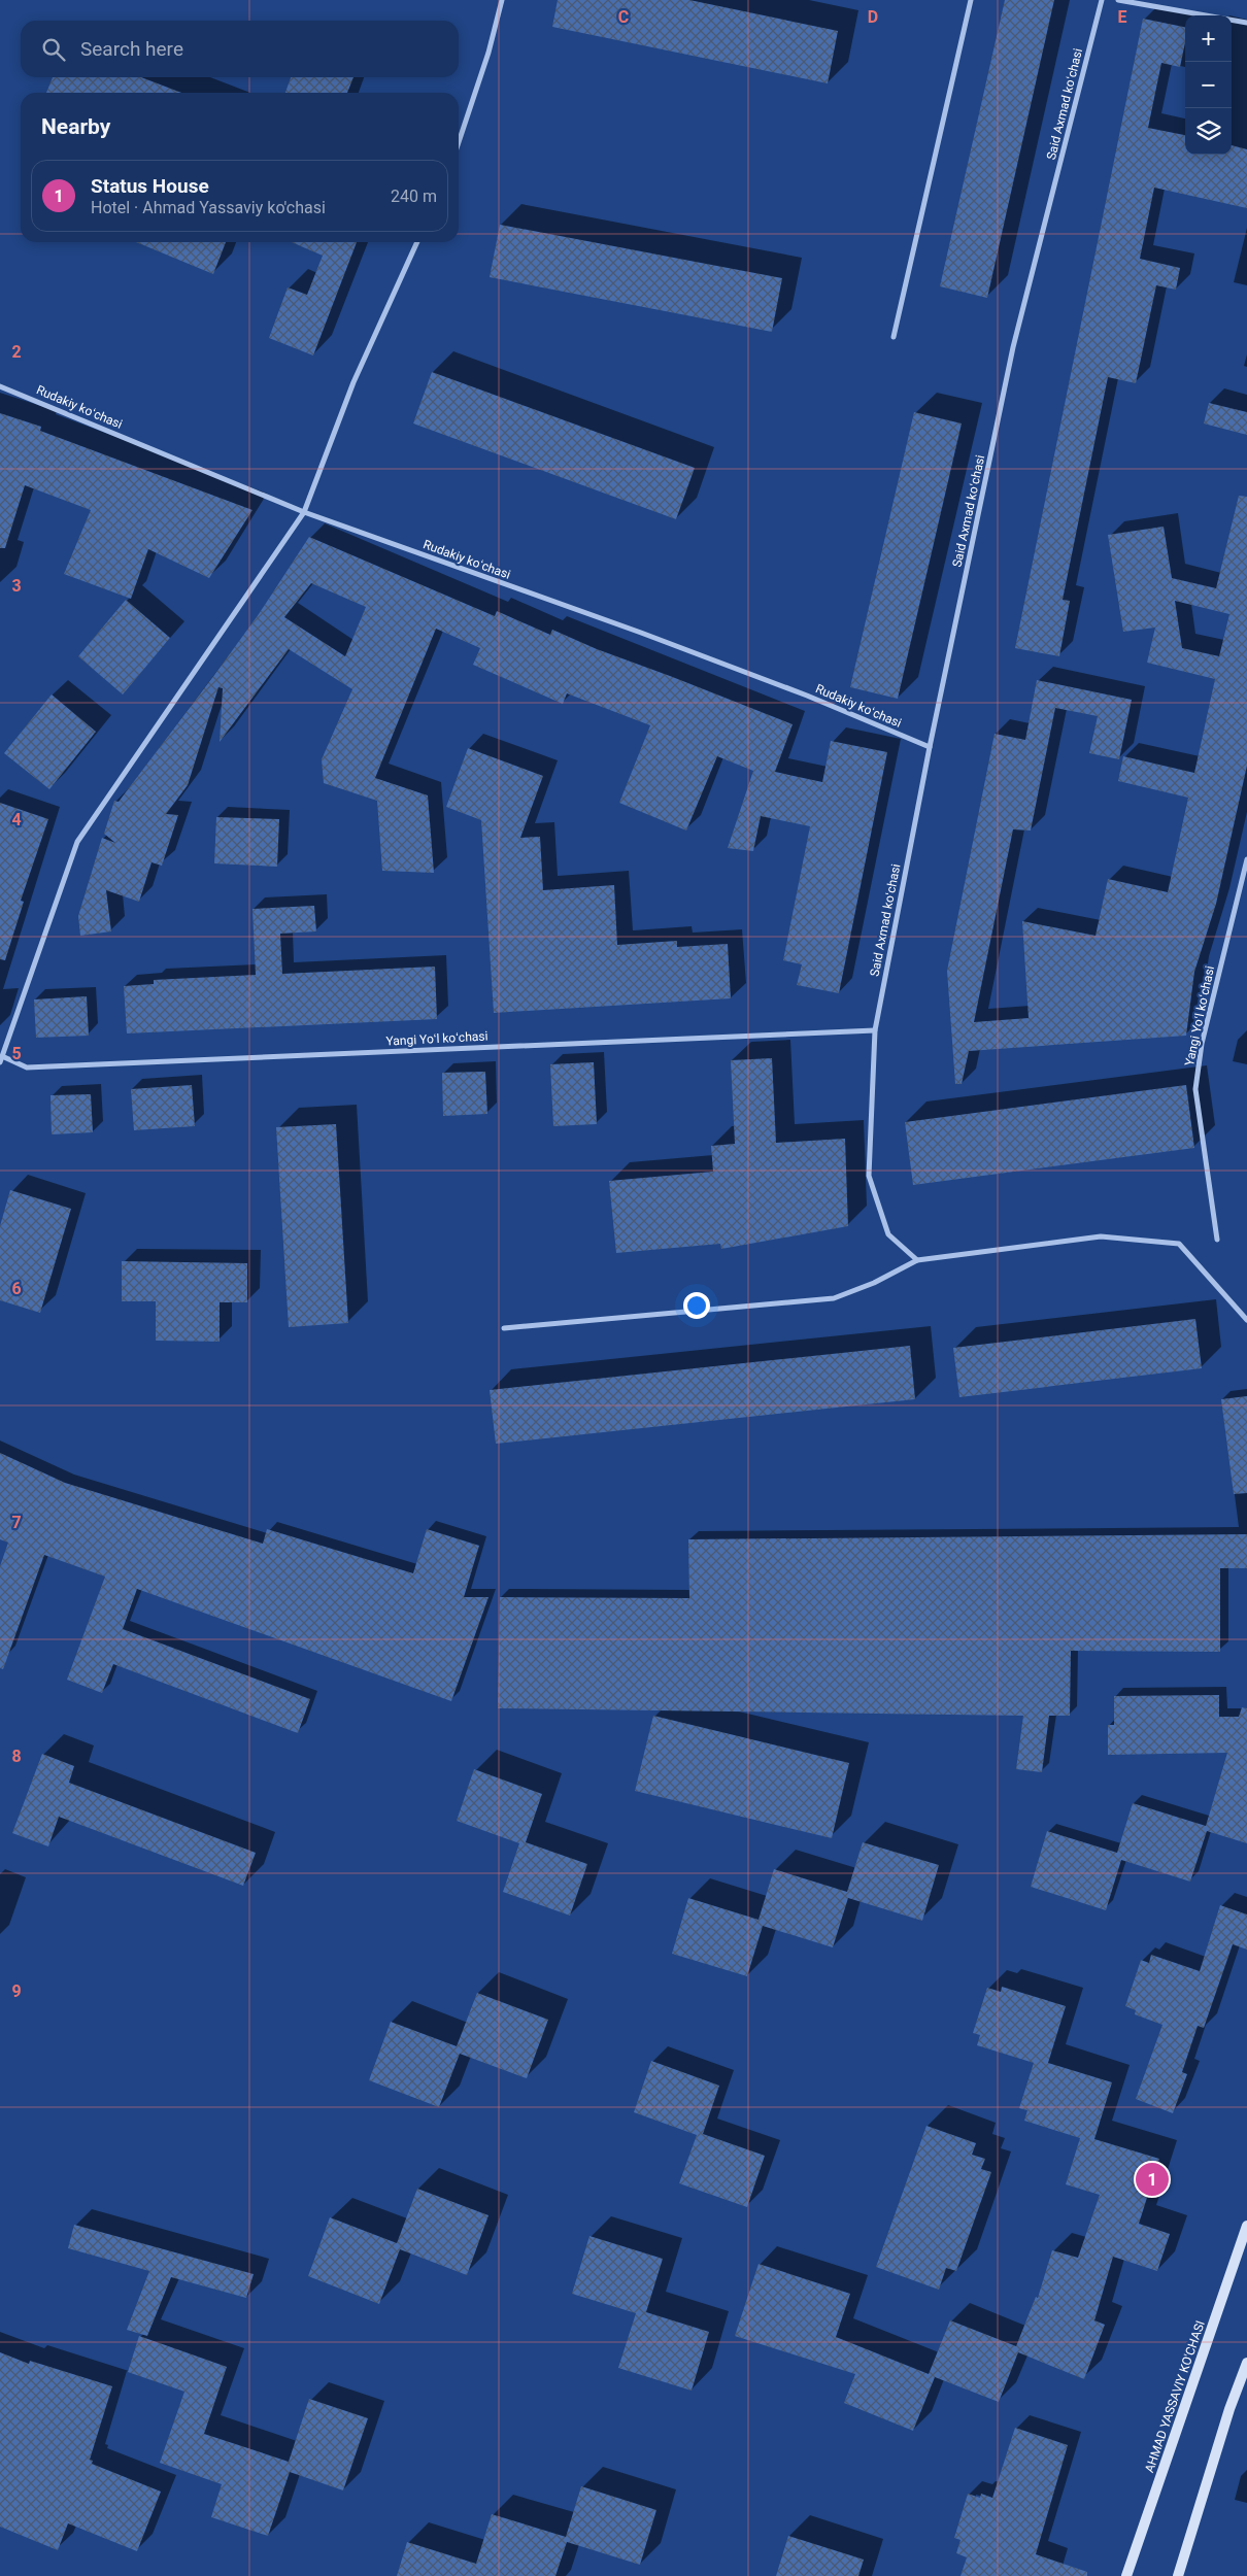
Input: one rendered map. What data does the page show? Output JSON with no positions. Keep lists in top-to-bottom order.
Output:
{
  "streets": {
    "main road": ["AHMAD YASSAVIY KO'CHASI"],
    "street": ["Said Axmad koʻchasi", "Rudakiy koʻchasi", "Yangi Yoʻl koʻchasi"]
  },
  "crossings": [
    ["Said Axmad koʻchasi", "Rudakiy koʻchasi"],
    ["Said Axmad koʻchasi", "Yangi Yoʻl koʻchasi"]
  ],
  "page": {
    "map_buttons": ["+", "−"],
    "search": "Search here",
    "heading": "Nearby",
    "list": [
      {
        "mark": "1",
        "name": "Status House",
        "note": "Hotel · Ahmad Yassaviy ko'chasi",
        "value": "240 m"
      }
    ],
    "pins": "1"
  },
  "grid": {
    "columns": ["C", "D", "E"],
    "rows": [
      "2",
      "3",
      "4",
      "5",
      "6",
      "7",
      "8",
      "9"
    ]
  }
}
